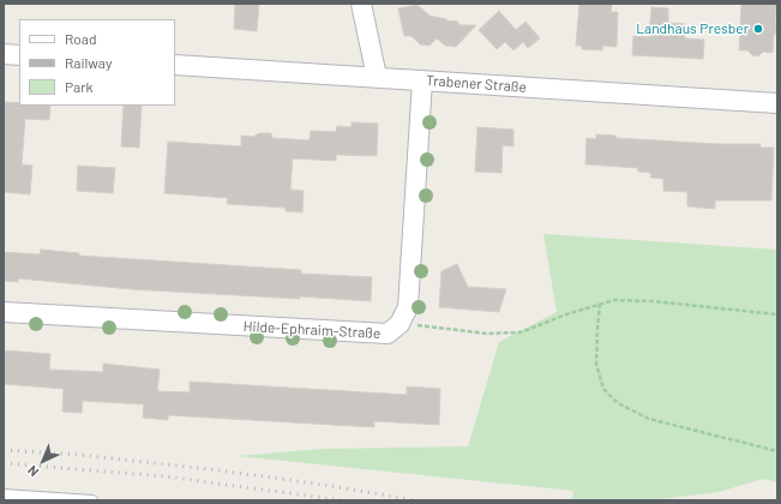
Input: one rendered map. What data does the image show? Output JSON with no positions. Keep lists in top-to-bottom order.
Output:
{
  "streets": {
    "street": ["Trabener Straße", "Hilde-Ephraim-Straße"]
  },
  "crossings": [
    ["Trabener Straße", "Hilde-Ephraim-Straße"]
  ],
  "places": ["Landhaus Presber"],
  "legend": ["Road", "Railway", "Park"],
  "north": "bottom left"
}
